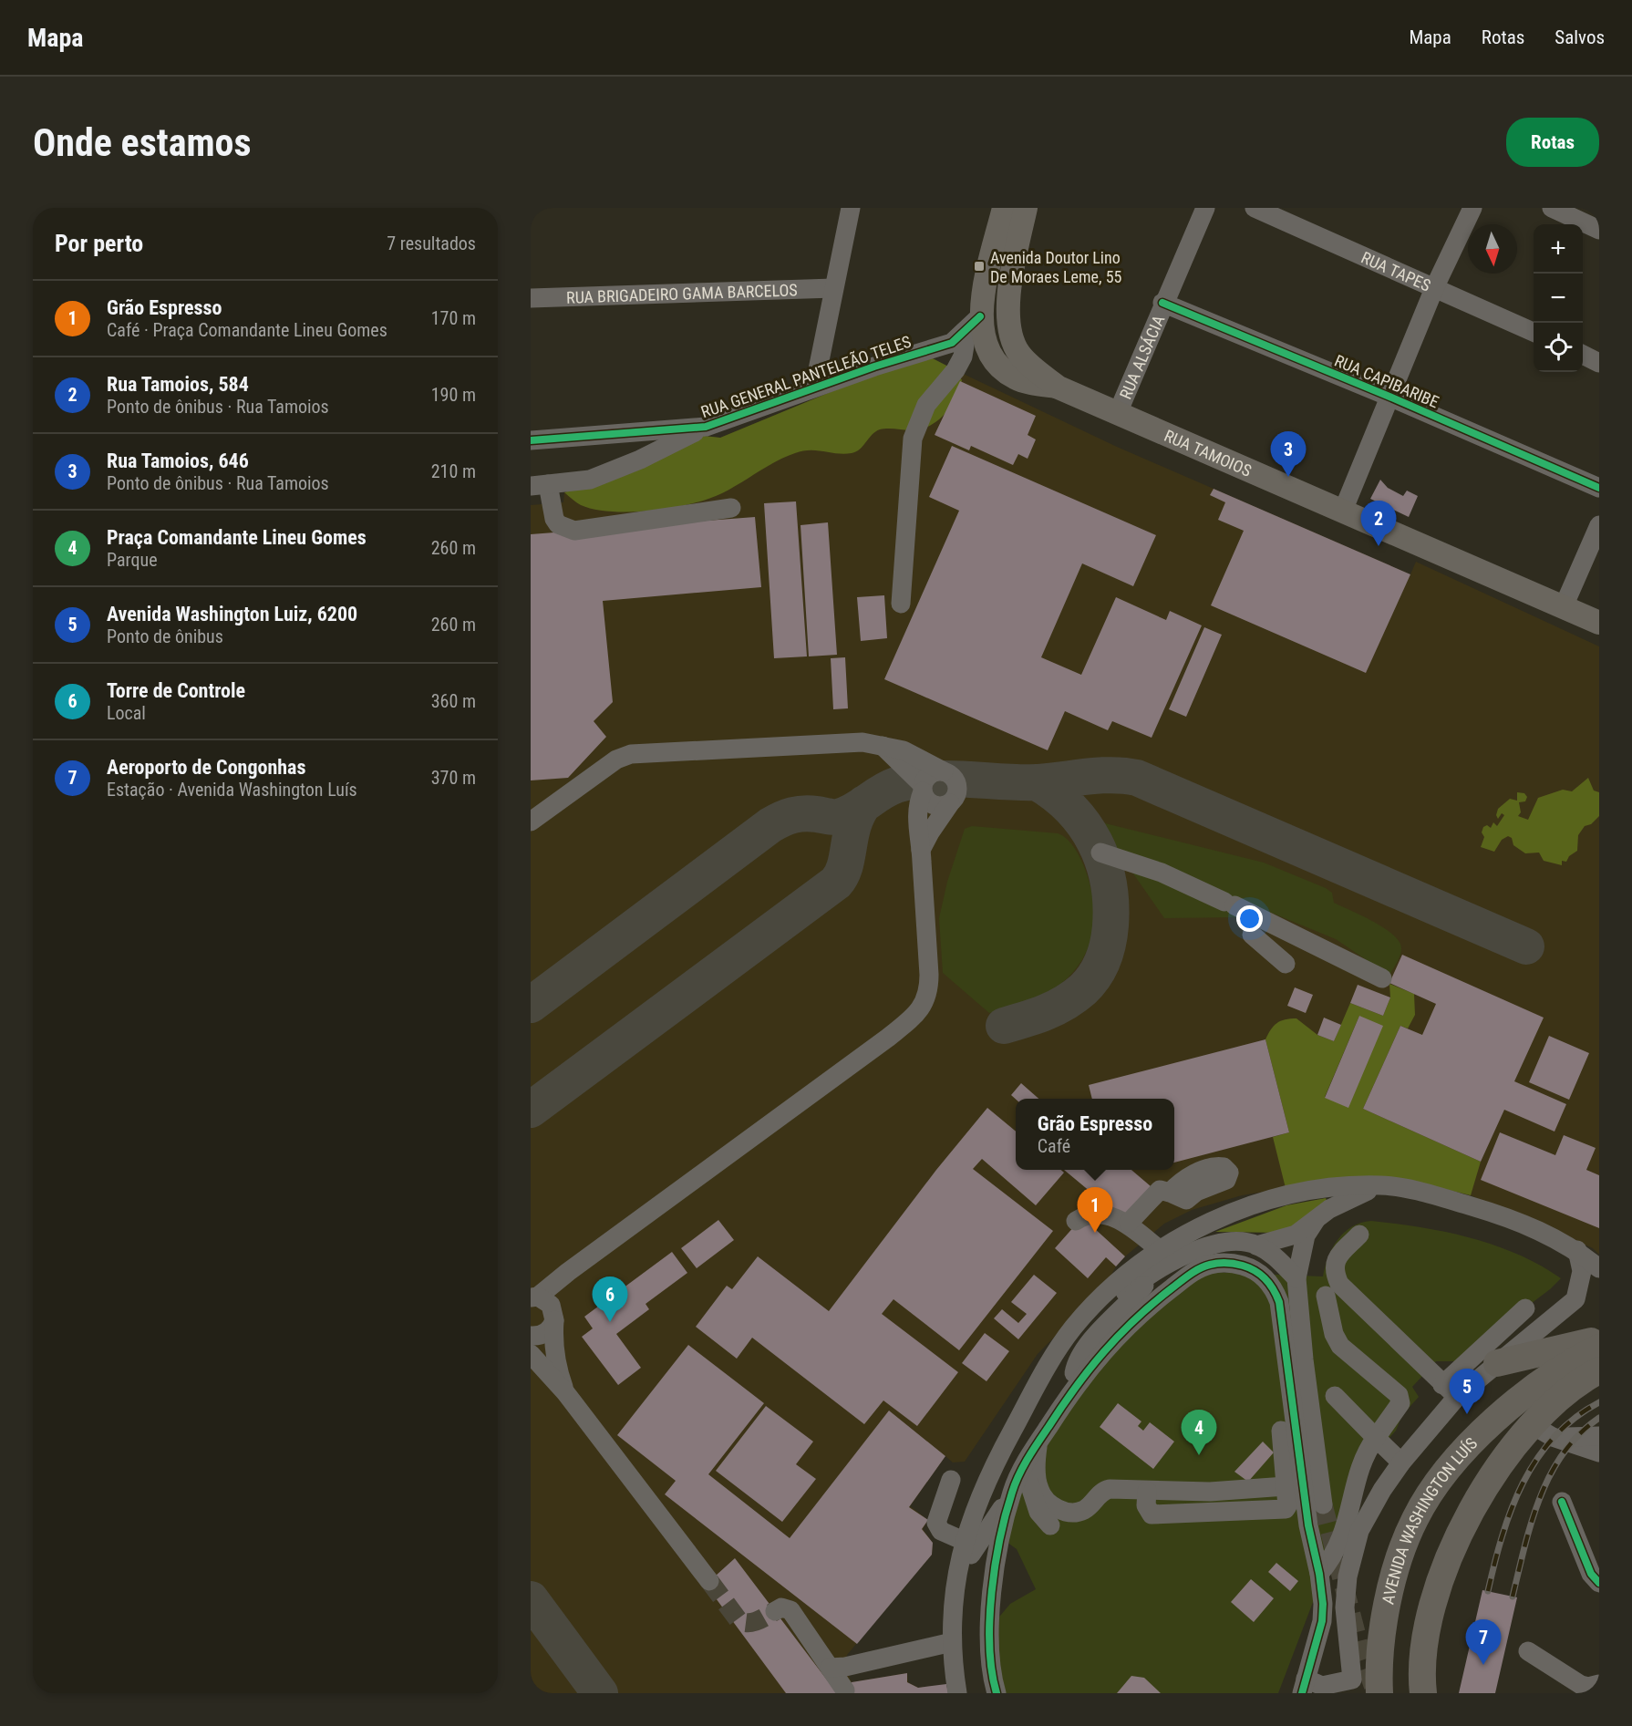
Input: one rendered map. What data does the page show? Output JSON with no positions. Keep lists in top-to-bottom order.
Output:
{
  "streets": {
    "highway": ["AVENIDA WASHINGTON LUÍS"],
    "main road": ["RUA TAMOIOS"],
    "street": [
      "RUA TAPES",
      "RUA BRIGADEIRO GAMA BARCELOS",
      "RUA ALSÁCIA",
      "RUA GENERAL PANTELEÃO TELES",
      "RUA CAPIBARIBE"
    ]
  },
  "crossings": [
    ["RUA ALSÁCIA", "RUA CAPIBARIBE"],
    ["RUA ALSÁCIA", "RUA TAMOIOS"]
  ],
  "places": {
    "transit": ["Avenida Doutor Lino De Moraes Leme, 55"]
  },
  "north": "bottom",
  "page": {
    "header": "Mapa",
    "nav": ["Mapa", "Rotas", "Salvos"],
    "buttons": "Rotas",
    "title": "Onde estamos",
    "heading": ["Por perto", "7 resultados"],
    "map_buttons": ["+", "−"],
    "list": [
      {
        "mark": "1",
        "name": "Grão Espresso",
        "note": "Café · Praça Comandante Lineu Gomes",
        "value": "170 m"
      },
      {
        "mark": "2",
        "name": "Rua Tamoios, 584",
        "note": "Ponto de ônibus · Rua Tamoios",
        "value": "190 m"
      },
      {
        "mark": "3",
        "name": "Rua Tamoios, 646",
        "note": "Ponto de ônibus · Rua Tamoios",
        "value": "210 m"
      },
      {
        "mark": "4",
        "name": "Praça Comandante Lineu Gomes",
        "note": "Parque",
        "value": "260 m"
      },
      {
        "mark": "5",
        "name": "Avenida Washington Luiz, 6200",
        "note": "Ponto de ônibus",
        "value": "260 m"
      },
      {
        "mark": "6",
        "name": "Torre de Controle",
        "note": "Local",
        "value": "360 m"
      },
      {
        "mark": "7",
        "name": "Aeroporto de Congonhas",
        "note": "Estação · Avenida Washington Luís",
        "value": "370 m"
      }
    ],
    "pins": [
      "3",
      "2",
      "1",
      "6",
      "5",
      "4",
      "7"
    ],
    "popup": ["Grão Espresso", "Café"]
  }
}
